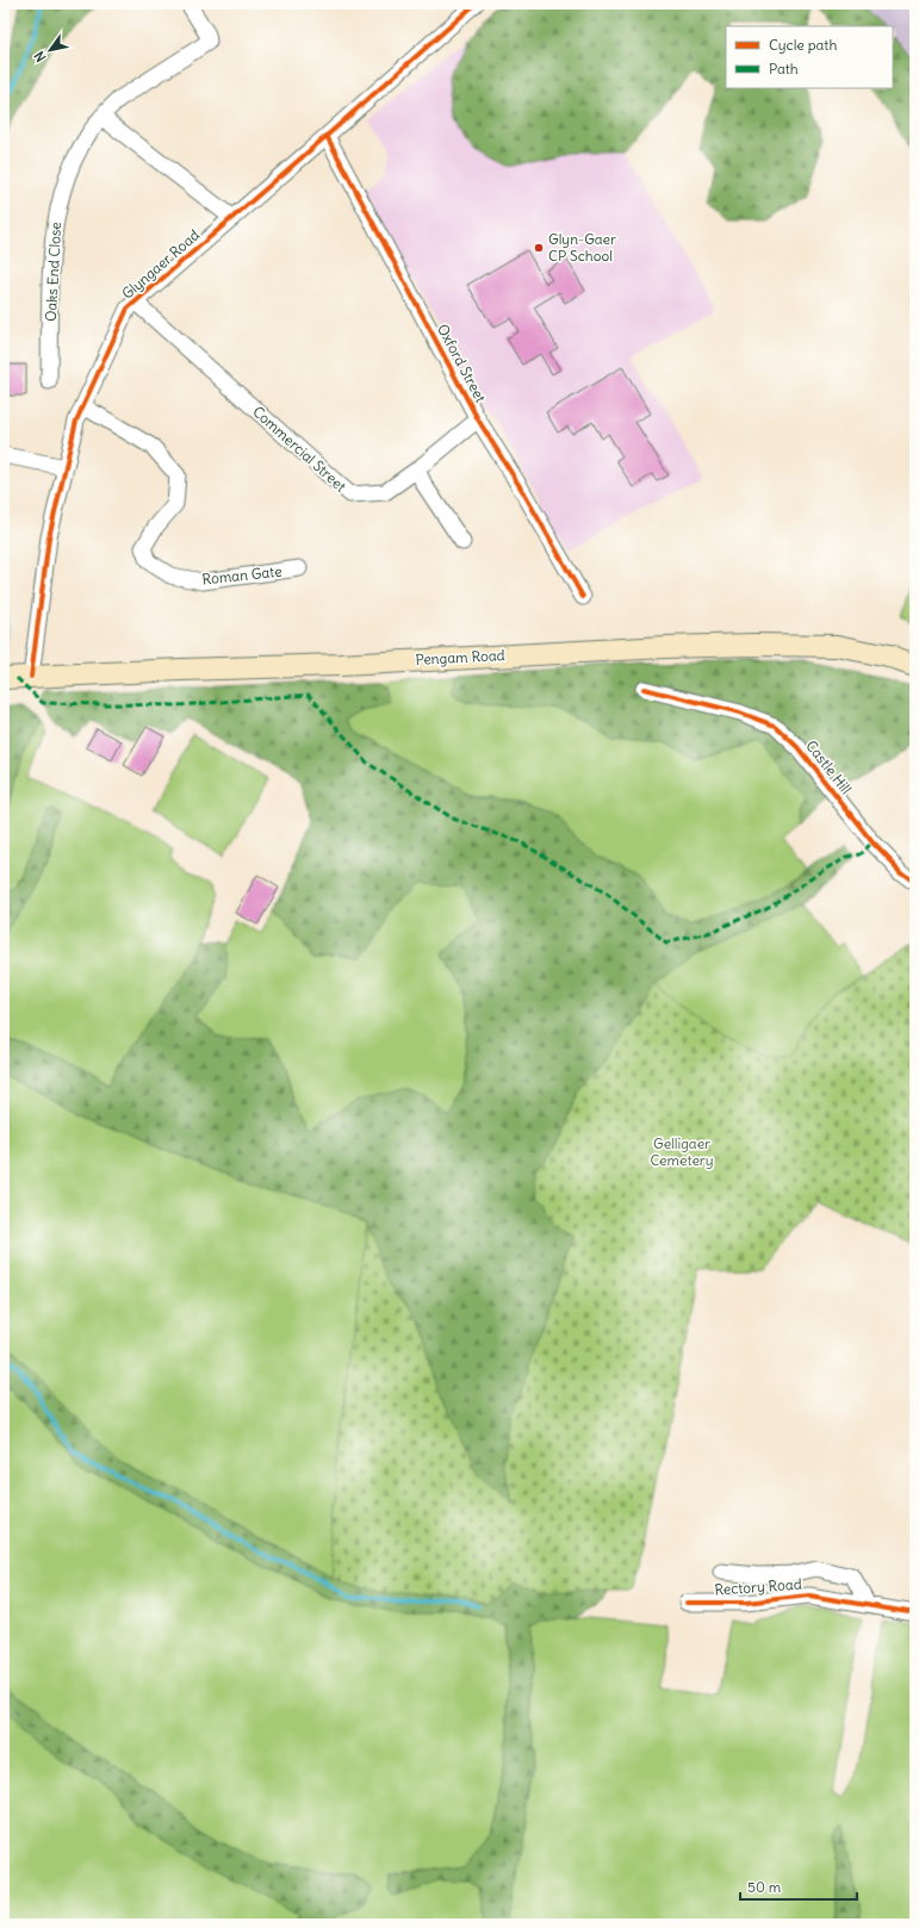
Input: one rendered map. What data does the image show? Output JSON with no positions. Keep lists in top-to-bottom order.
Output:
{
  "streets": {
    "main road": ["Pengam Road"],
    "street": [
      "Glyngaer Road",
      "Oaks End Close",
      "Oxford Street",
      "Commercial Street",
      "Roman Gate",
      "Castle Hill",
      "Rectory Road"
    ]
  },
  "crossings": [
    ["Glyngaer Road", "Oxford Street"],
    ["Glyngaer Road", "Commercial Street"],
    ["Glyngaer Road", "Roman Gate"],
    ["Glyngaer Road", "Pengam Road"],
    ["Oxford Street", "Commercial Street"]
  ],
  "parks": ["Gelligaer Cemetery"],
  "places": ["Glyn-Gaer CP School"],
  "legend": ["Cycle path", "Path"],
  "scale_bar": "50 m",
  "north": "bottom left"
}
